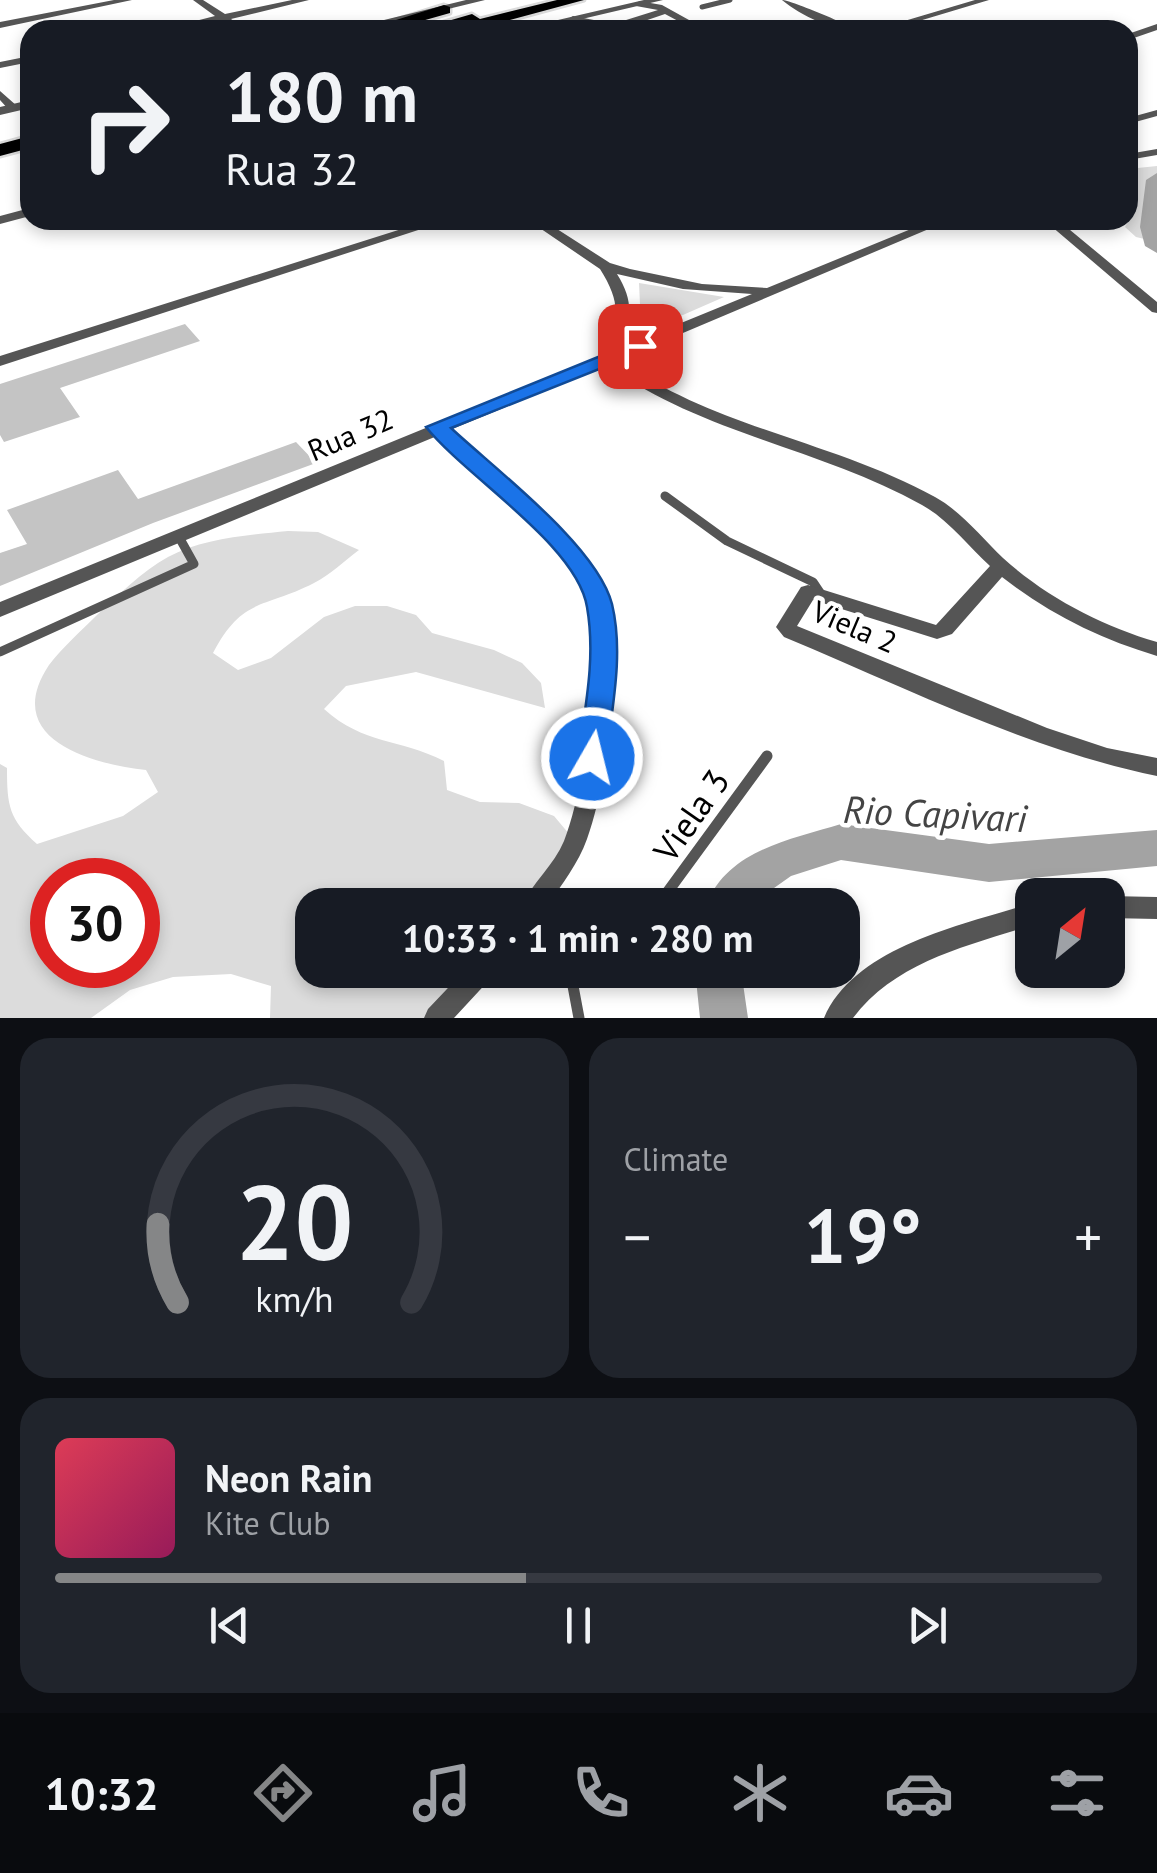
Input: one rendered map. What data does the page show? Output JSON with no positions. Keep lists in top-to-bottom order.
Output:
{
  "streets": {
    "street": ["Rua 32", "Viela 2"],
    "lane": ["Viela 3"]
  },
  "water": ["Rio Capivari"],
  "north": "top right",
  "page": {
    "turn": ["180 m", "Rua 32"],
    "limit": "30",
    "trip": "10:33 · 1 min · 280 m",
    "tile": "Climate",
    "heat": ["−", "19°", "+"],
    "song": ["Neon Rain", "Kite Club"],
    "tabs": "10:32",
    "gauge": ["20", "km/h"]
  }
}
